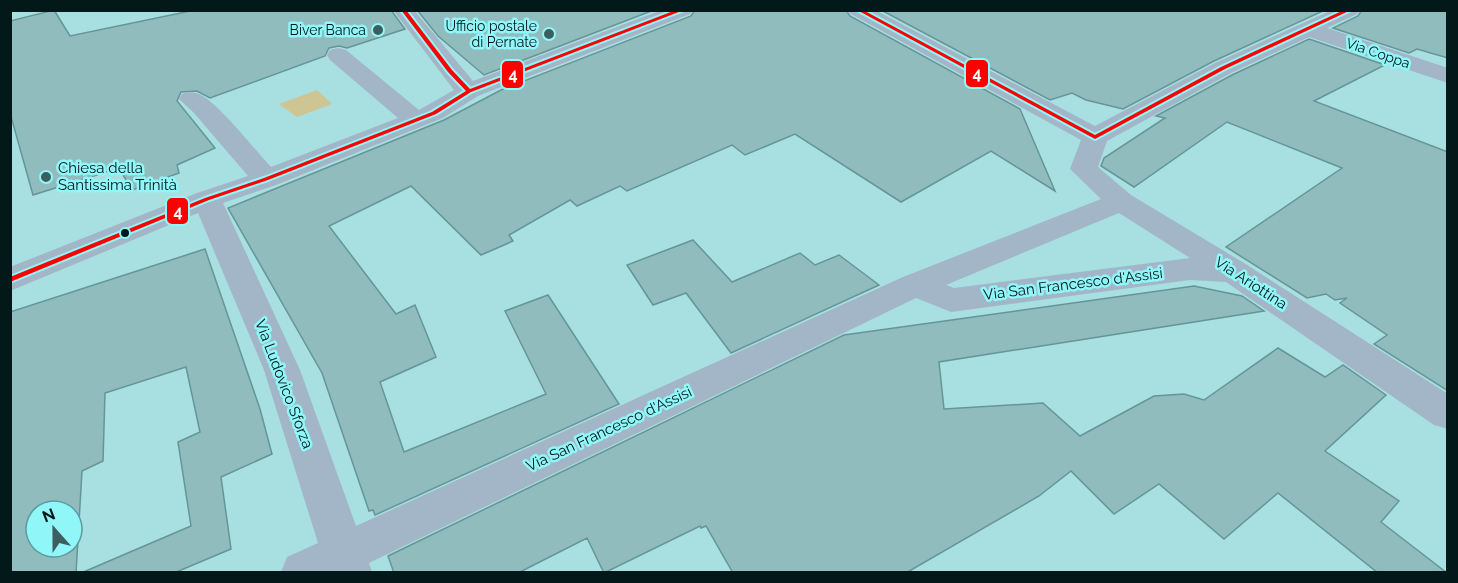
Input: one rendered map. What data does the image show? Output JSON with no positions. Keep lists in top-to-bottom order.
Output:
{
  "streets": {
    "street": [
      "Via Coppa",
      "Via Ariottina",
      "Via San Francesco d'Assisi",
      "Via Ludovico Sforza"
    ]
  },
  "crossings": [
    ["Via Ariottina", "Via San Francesco d'Assisi"],
    ["Via San Francesco d'Assisi", "Via Ludovico Sforza"]
  ],
  "places": ["Biver Banca", "Ufficio postale di Pernate", "Chiesa della Santissima Trinità"],
  "lines": ["transit line 4"],
  "north": "top"
}
